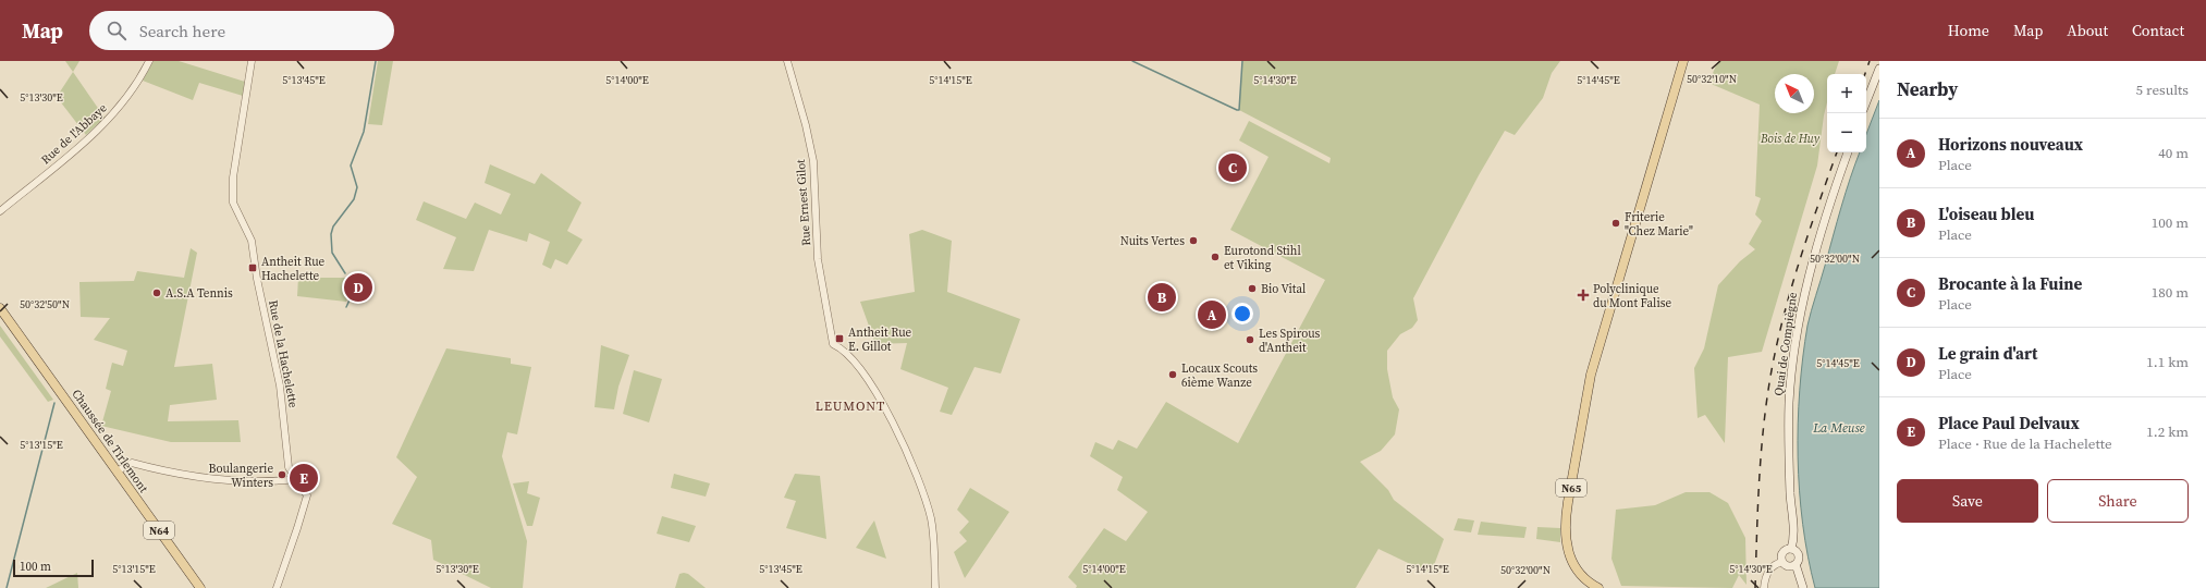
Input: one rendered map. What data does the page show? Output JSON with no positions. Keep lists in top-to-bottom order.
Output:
{
  "streets": {
    "main road": [
      "Quai de Compiègne",
      "Chaussée de Tirlemont",
      "N65",
      "N64"
    ],
    "street": ["Rue de l'Abbaye", "Rue Ernest Gilot", "Rue de la Hachelette"]
  },
  "districts": ["LEUMONT"],
  "water": ["La Meuse"],
  "parks": ["Bois de Huy"],
  "places": {
    "other": [
      "Friterie \"Chez Marie\"",
      "Nuits Vertes",
      "Eurotond Stihl et Viking",
      "Bio Vital",
      "A.S.A Tennis",
      "Les Spirous d'Antheit",
      "Locaux Scouts 6ième Wanze",
      "Boulangerie Winters"
    ],
    "transit": ["Antheit Rue Hachelette", "Antheit Rue E. Gillot"],
    "health": ["Polyclinique du Mont Falise"]
  },
  "scale_bar": "100 m",
  "north": "top left",
  "page": {
    "header": "Map",
    "search": "Search here",
    "nav": [
      "Home",
      "Map",
      "About",
      "Contact"
    ],
    "heading": ["Nearby", "5 results"],
    "map_buttons": ["+", "−"],
    "list": [
      {
        "mark": "A",
        "name": "Horizons nouveaux",
        "note": "Place",
        "value": "40 m"
      },
      {
        "mark": "B",
        "name": "L'oiseau bleu",
        "note": "Place",
        "value": "100 m"
      },
      {
        "mark": "C",
        "name": "Brocante à la Fuine",
        "note": "Place",
        "value": "180 m"
      },
      {
        "mark": "D",
        "name": "Le grain d'art",
        "note": "Place",
        "value": "1.1 km"
      },
      {
        "mark": "E",
        "name": "Place Paul Delvaux",
        "note": "Place · Rue de la Hachelette",
        "value": "1.2 km"
      }
    ],
    "pins": [
      "C",
      "D",
      "B",
      "A",
      "E"
    ],
    "buttons": ["Save", "Share"],
    "scale": "100 m"
  },
  "coordinates": [
    "50°32'10\"N",
    "5°13'45\"E",
    "5°14'00\"E",
    "5°14'30\"E",
    "5°14'45\"E",
    "5°14'15\"E",
    "5°13'30\"E",
    "50°32'00\"N",
    "50°32'50\"N",
    "5°13'15\"E"
  ]
}
